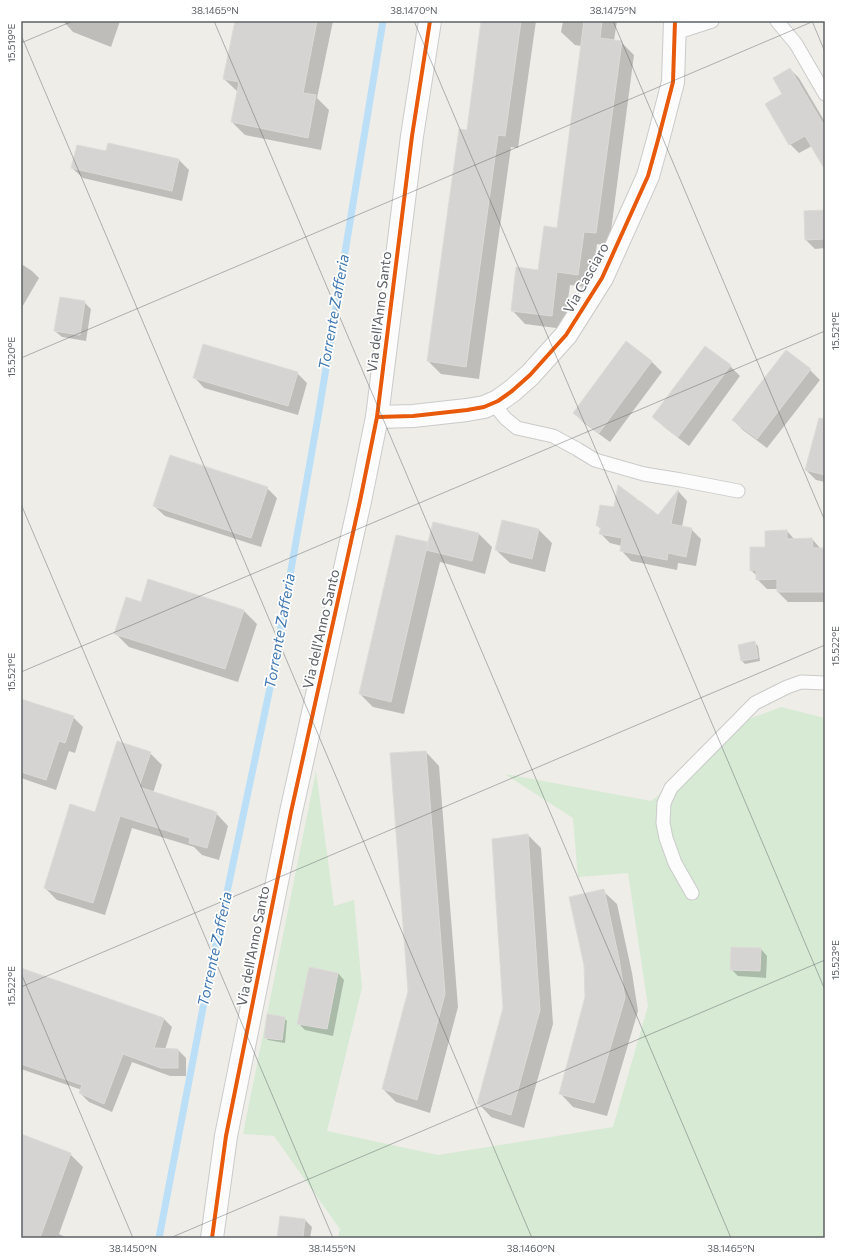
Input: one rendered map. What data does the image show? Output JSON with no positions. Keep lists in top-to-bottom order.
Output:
{
  "streets": {
    "street": ["Via Casciaro", "Via dell'Anno Santo"]
  },
  "crossings": [
    ["Via Casciaro", "Via dell'Anno Santo"]
  ],
  "water": ["Torrente Zafferia"],
  "coordinates": [
    "38.1465°N",
    "38.1470°N",
    "38.1475°N",
    "15.519°E",
    "15.521°E",
    "15.520°E",
    "15.522°E",
    "15.523°E",
    "38.1450°N",
    "38.1455°N",
    "38.1460°N"
  ]
}
